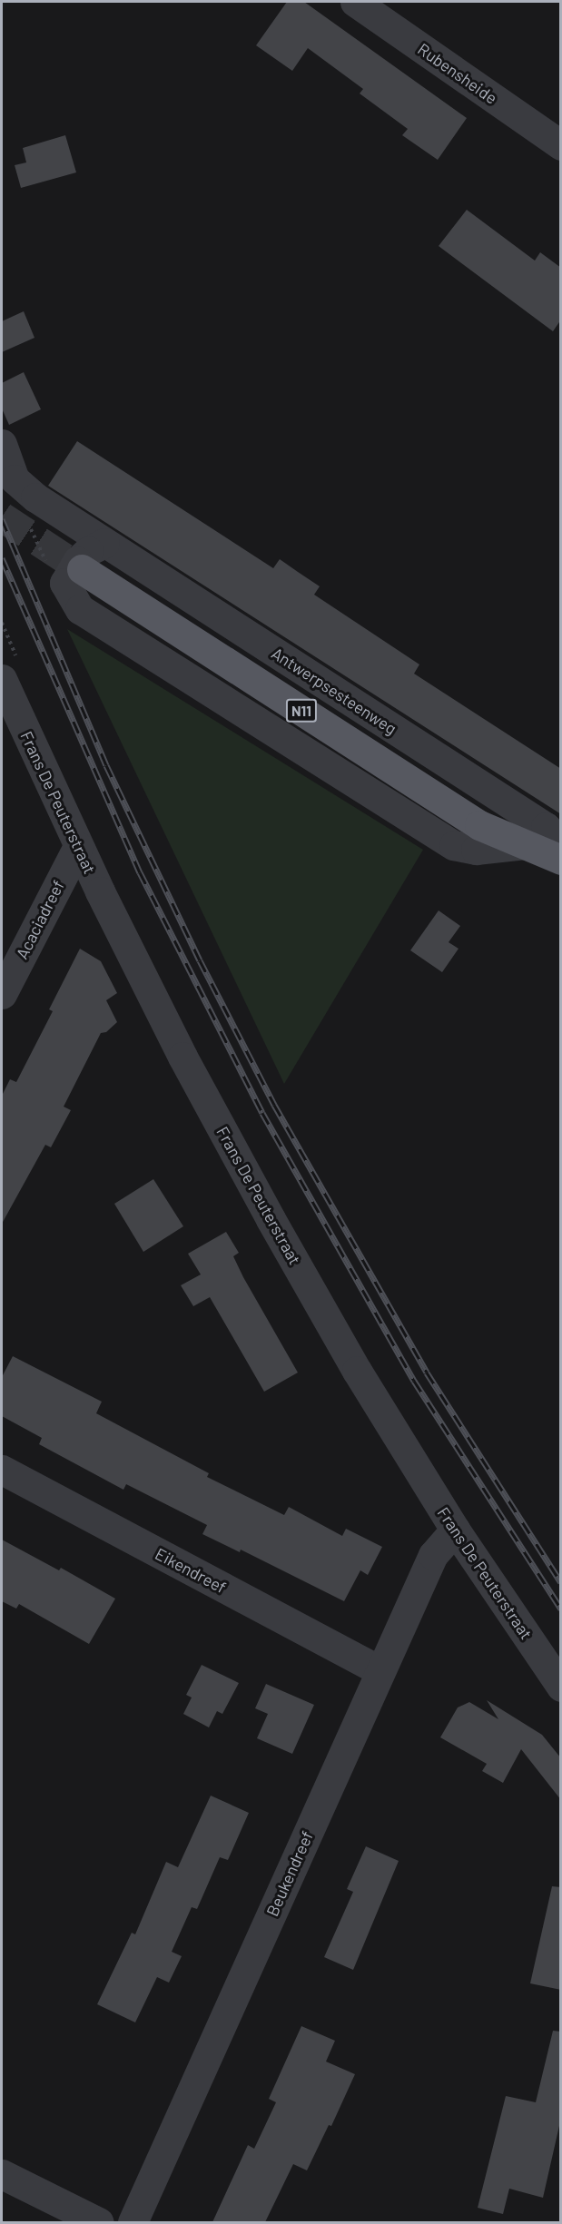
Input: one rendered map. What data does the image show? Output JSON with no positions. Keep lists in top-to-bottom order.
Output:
{
  "streets": {
    "main road": ["N11"],
    "street": [
      "Rubensheide",
      "Antwerpsesteenweg",
      "Frans De Peuterstraat",
      "Acaciadreef",
      "Eikendreef",
      "Beukendreef"
    ]
  },
  "crossings": [
    ["Frans De Peuterstraat", "Acaciadreef"],
    ["Frans De Peuterstraat", "Beukendreef"],
    ["Eikendreef", "Beukendreef"]
  ]
}
